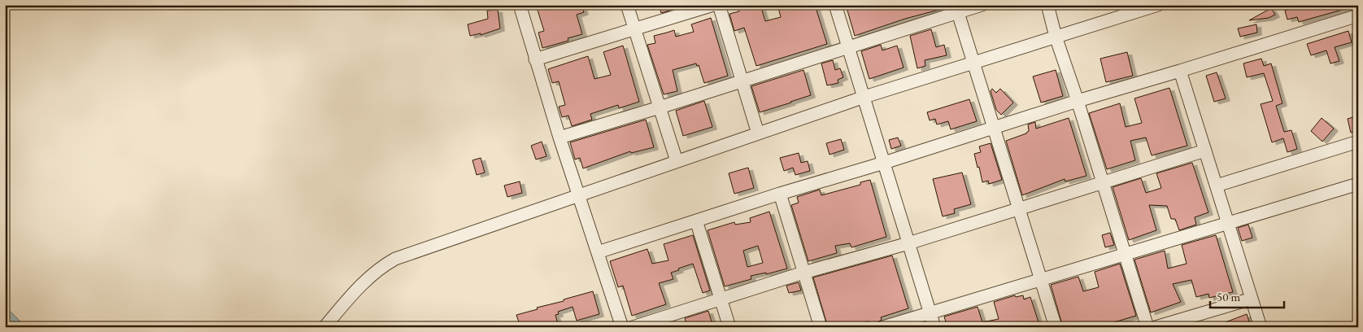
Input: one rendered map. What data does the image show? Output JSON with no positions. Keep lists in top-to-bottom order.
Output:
{
  "scale_bar": "50 m"
}
